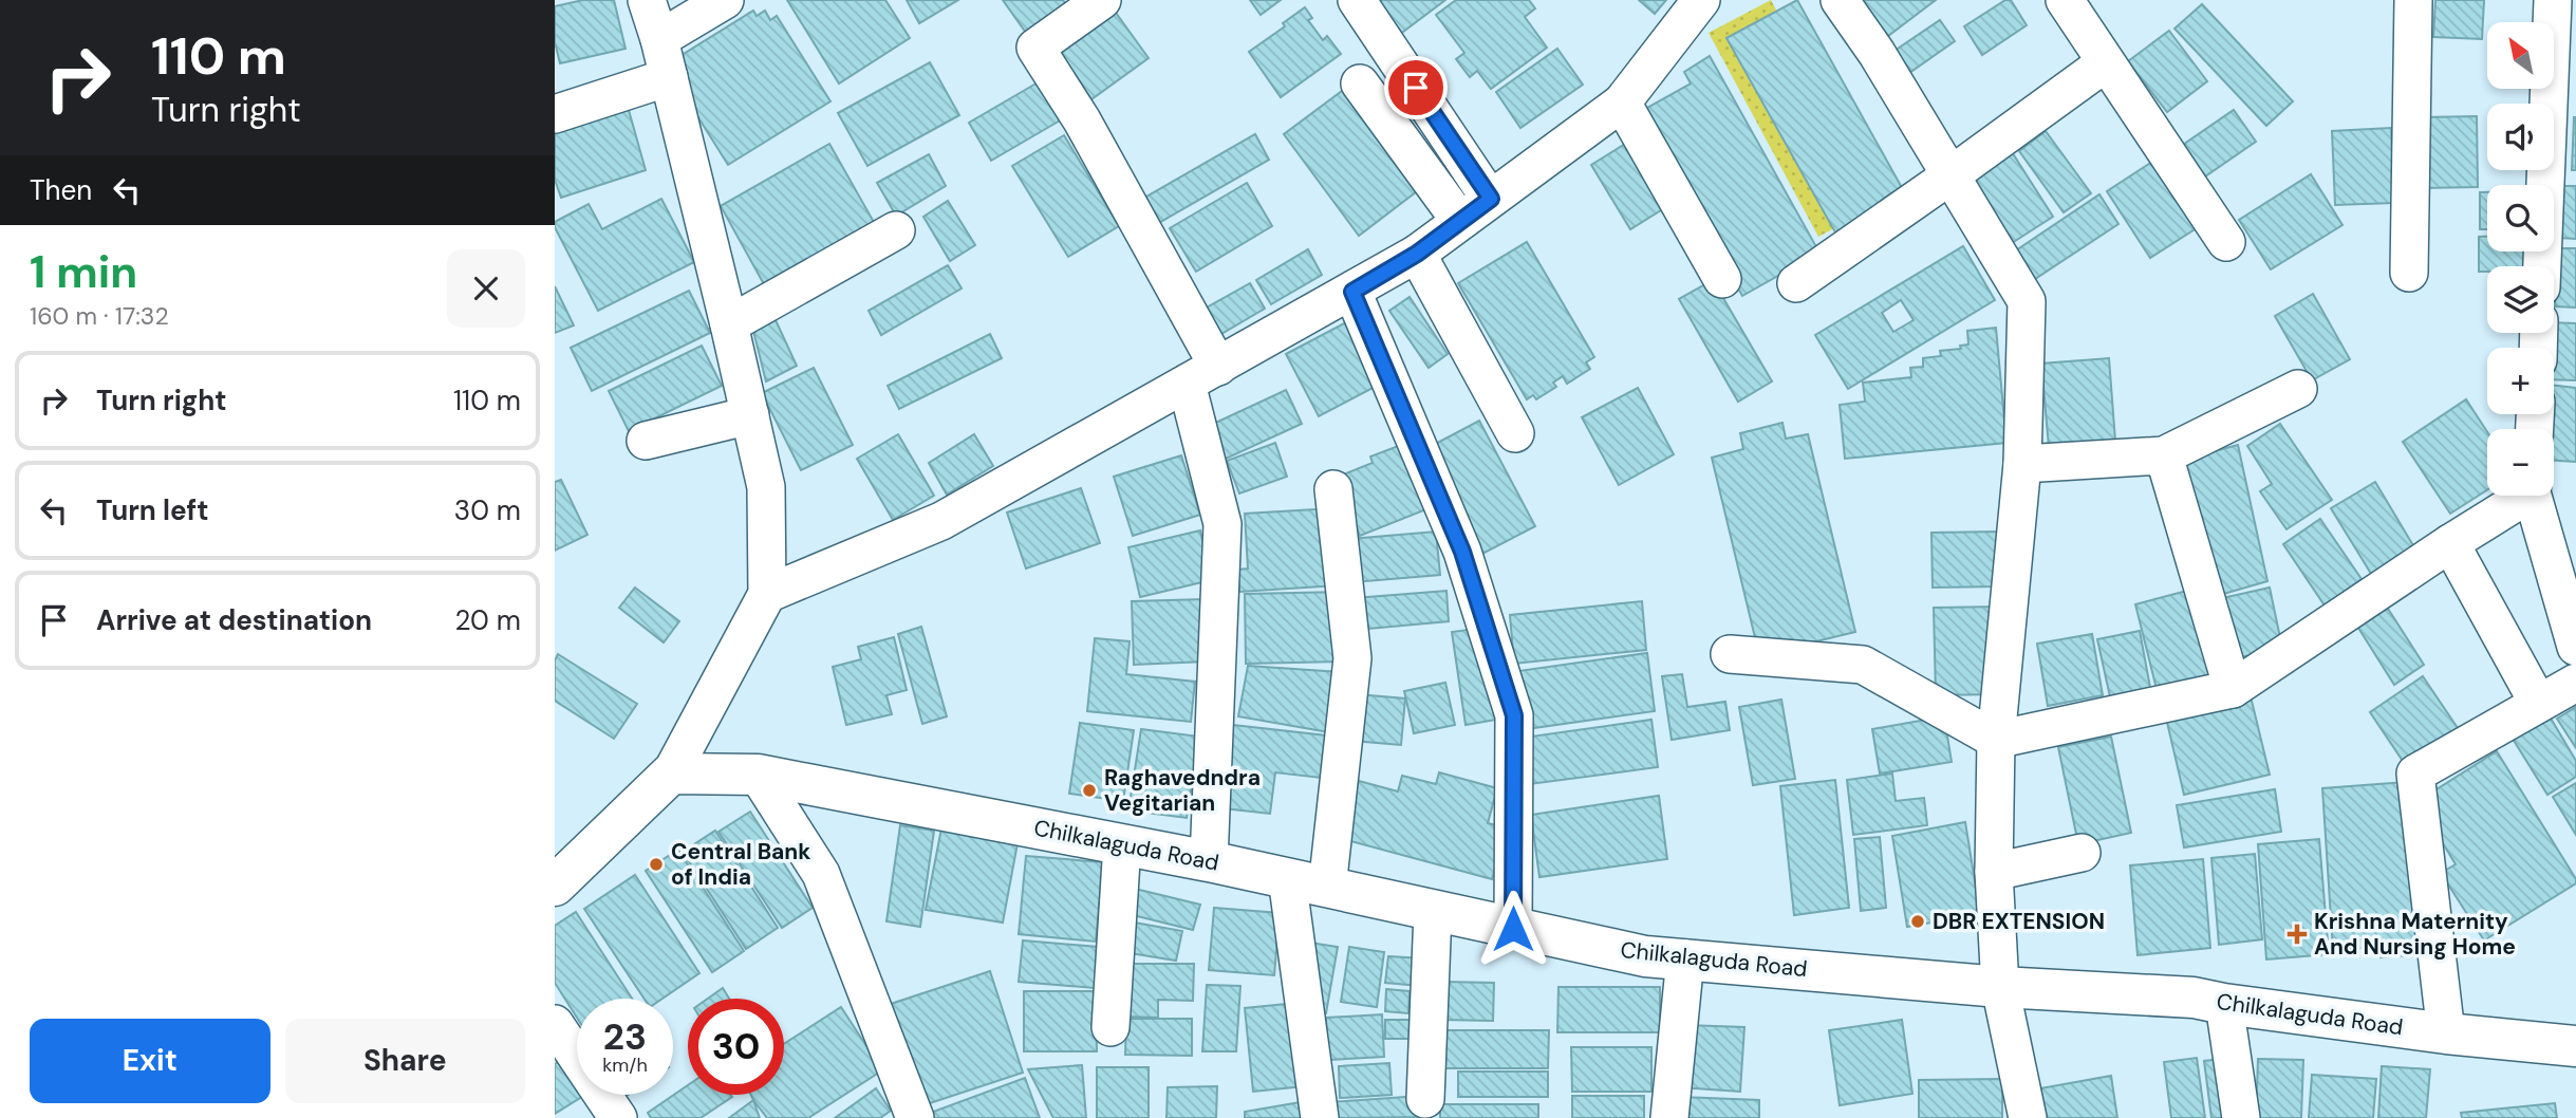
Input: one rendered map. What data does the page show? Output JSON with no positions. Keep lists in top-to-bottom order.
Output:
{
  "streets": {
    "main road": ["Chilkalaguda Road"]
  },
  "places": {
    "other": ["Raghavedndra Vegitarian", "Central Bank of India", "DBR EXTENSION"],
    "health": ["Krishna Maternity And Nursing Home"]
  },
  "north": "top left",
  "page": {
    "turn": ["110 m", "Turn right"],
    "map_buttons": ["+", "−"],
    "then": "Then",
    "heading": ["1 min", "160 m · 17:32"],
    "list": [
      {
        "name": "Turn right",
        "value": "110 m"
      },
      {
        "name": "Turn left",
        "value": "30 m"
      },
      {
        "name": "Arrive at destination",
        "value": "20 m"
      }
    ],
    "speed": "23 km/h",
    "limit": "30",
    "buttons": ["Exit", "Share"]
  }
}
